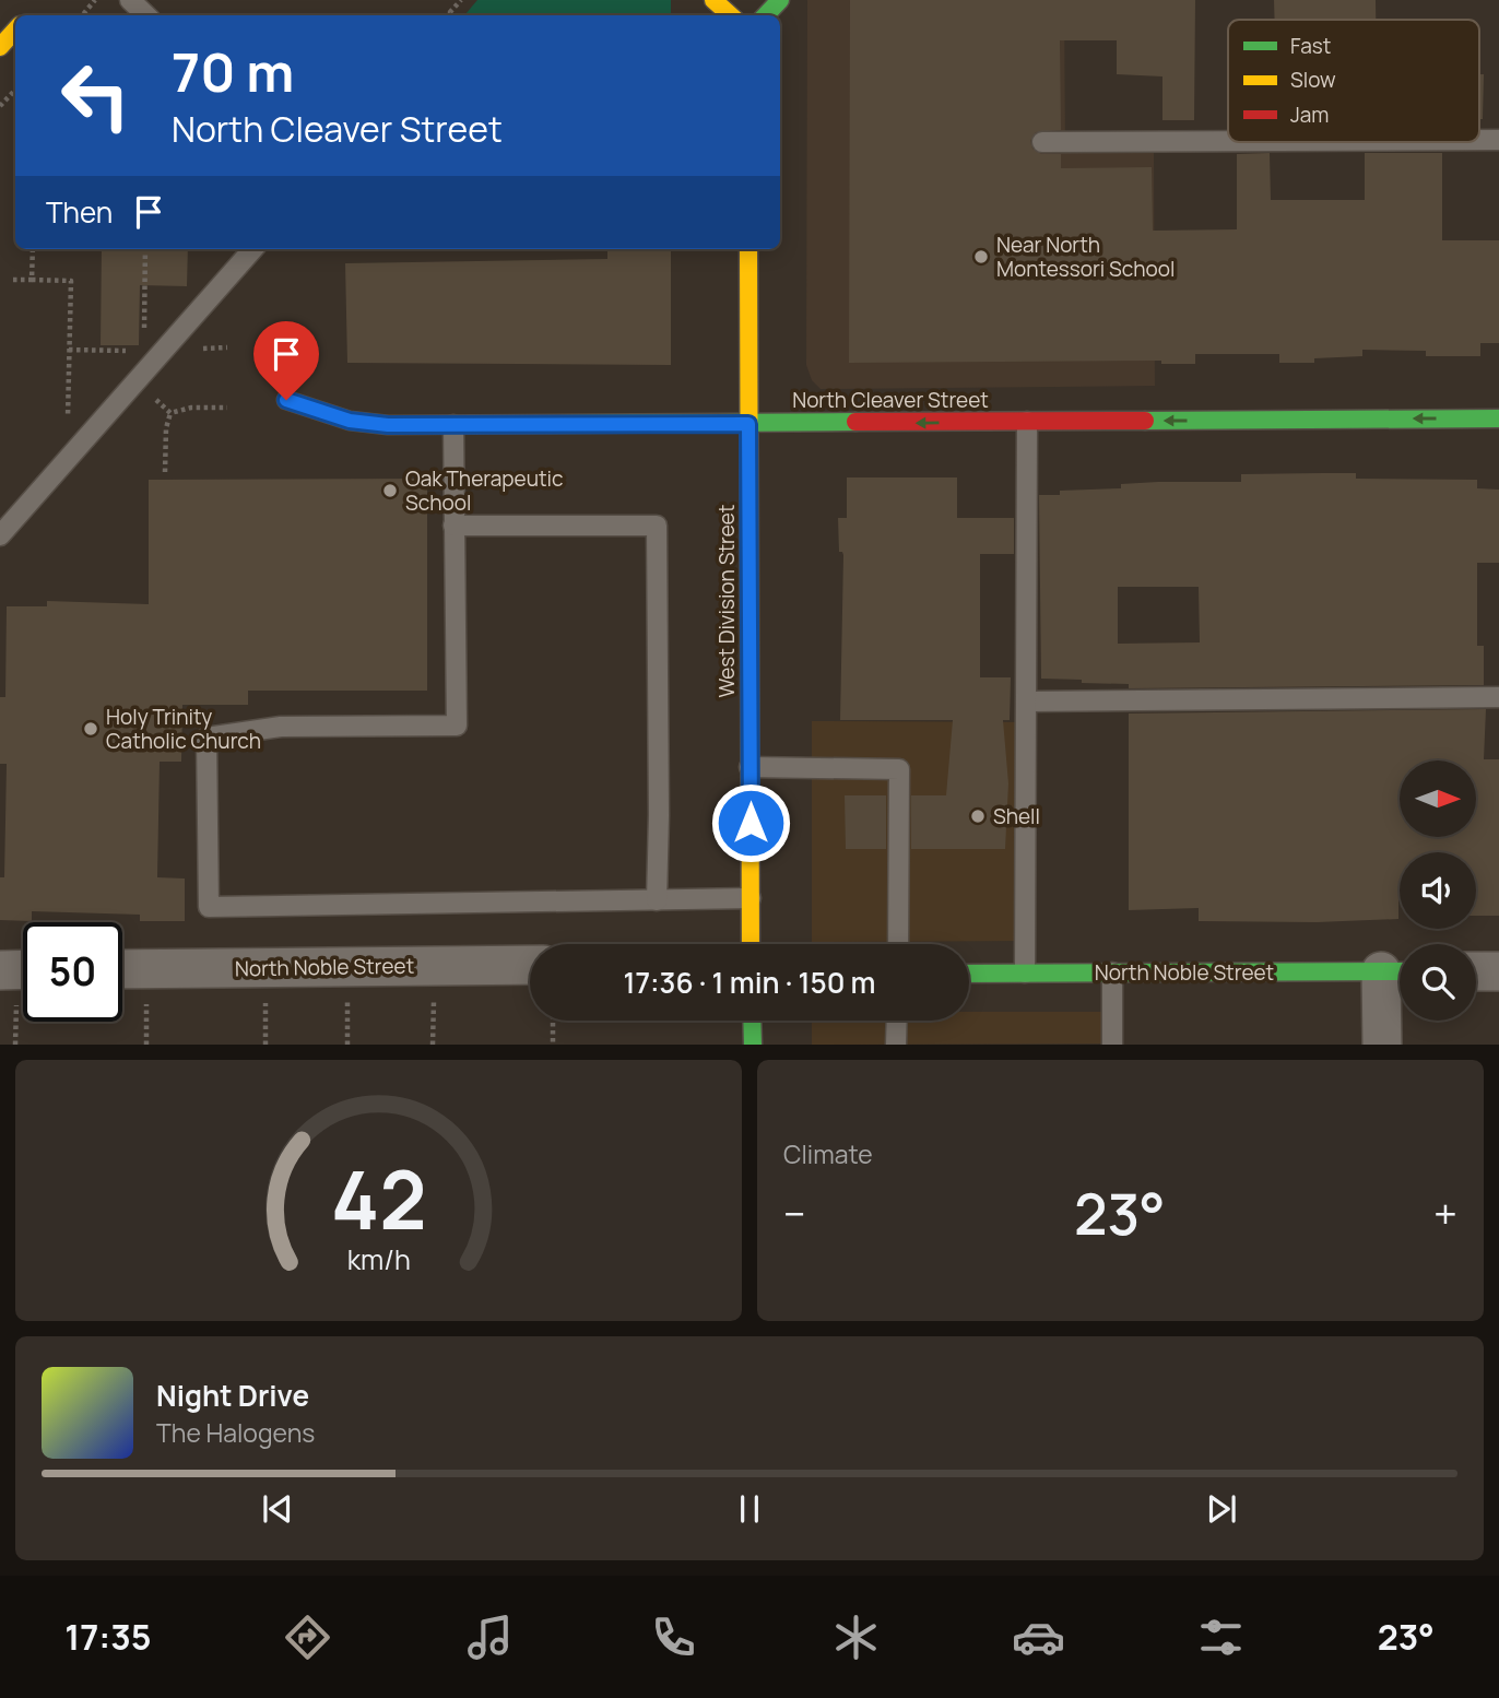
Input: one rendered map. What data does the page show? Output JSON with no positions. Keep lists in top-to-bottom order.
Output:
{
  "streets": {
    "street": ["North Cleaver Street", "West Division Street", "North Noble Street"]
  },
  "crossings": [
    ["North Cleaver Street", "West Division Street"]
  ],
  "one_way": ["North Cleaver Street"],
  "places": [
    "Near North Montessori School",
    "Oak Therapeutic School",
    "Holy Trinity Catholic Church",
    "Shell"
  ],
  "legend": ["Fast", "Slow", "Jam"],
  "north": "right",
  "page": {
    "turn": ["70 m", "North Cleaver Street"],
    "then": "Then",
    "limit": "50",
    "trip": "17:36 · 1 min · 150 m",
    "tile": "Climate",
    "heat": ["−", "23°", "+"],
    "song": ["Night Drive", "The Halogens"],
    "tabs": ["17:35", "23°"],
    "gauge": ["42", "km/h"]
  }
}
